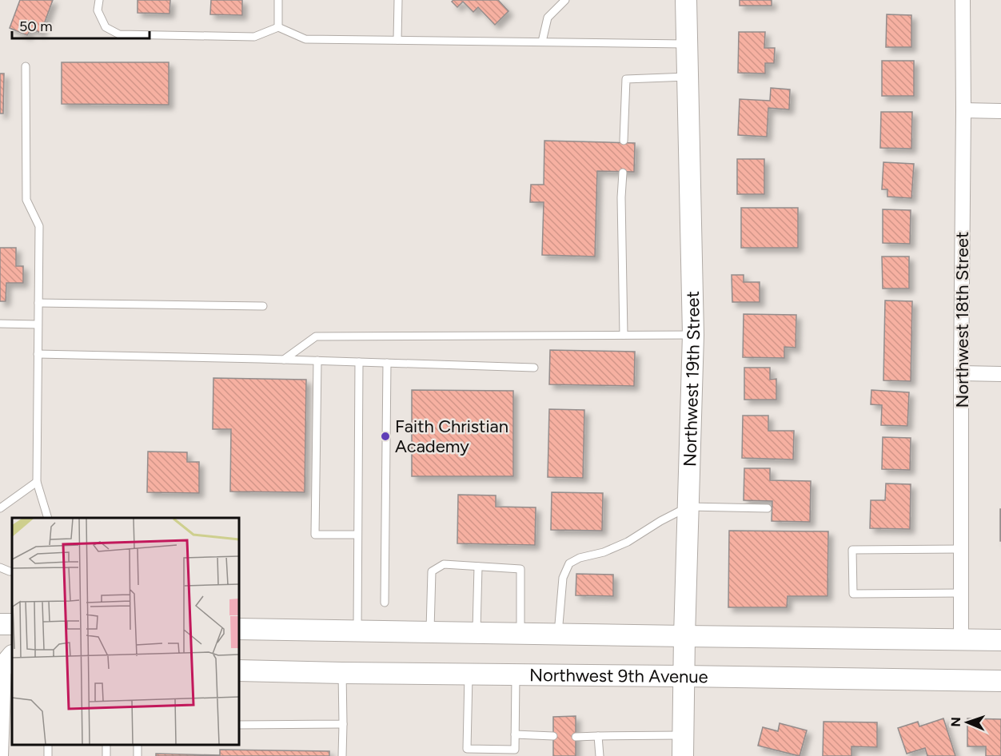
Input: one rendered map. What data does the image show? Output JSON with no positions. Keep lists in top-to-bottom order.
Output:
{
  "streets": {
    "main road": ["Northwest 19th Street", "Northwest 9th Avenue"],
    "street": ["Northwest 18th Street"]
  },
  "crossings": [
    ["Northwest 19th Street", "Northwest 9th Avenue"]
  ],
  "places": ["Faith Christian Academy"],
  "scale_bar": "50 m",
  "north": "left"
}
